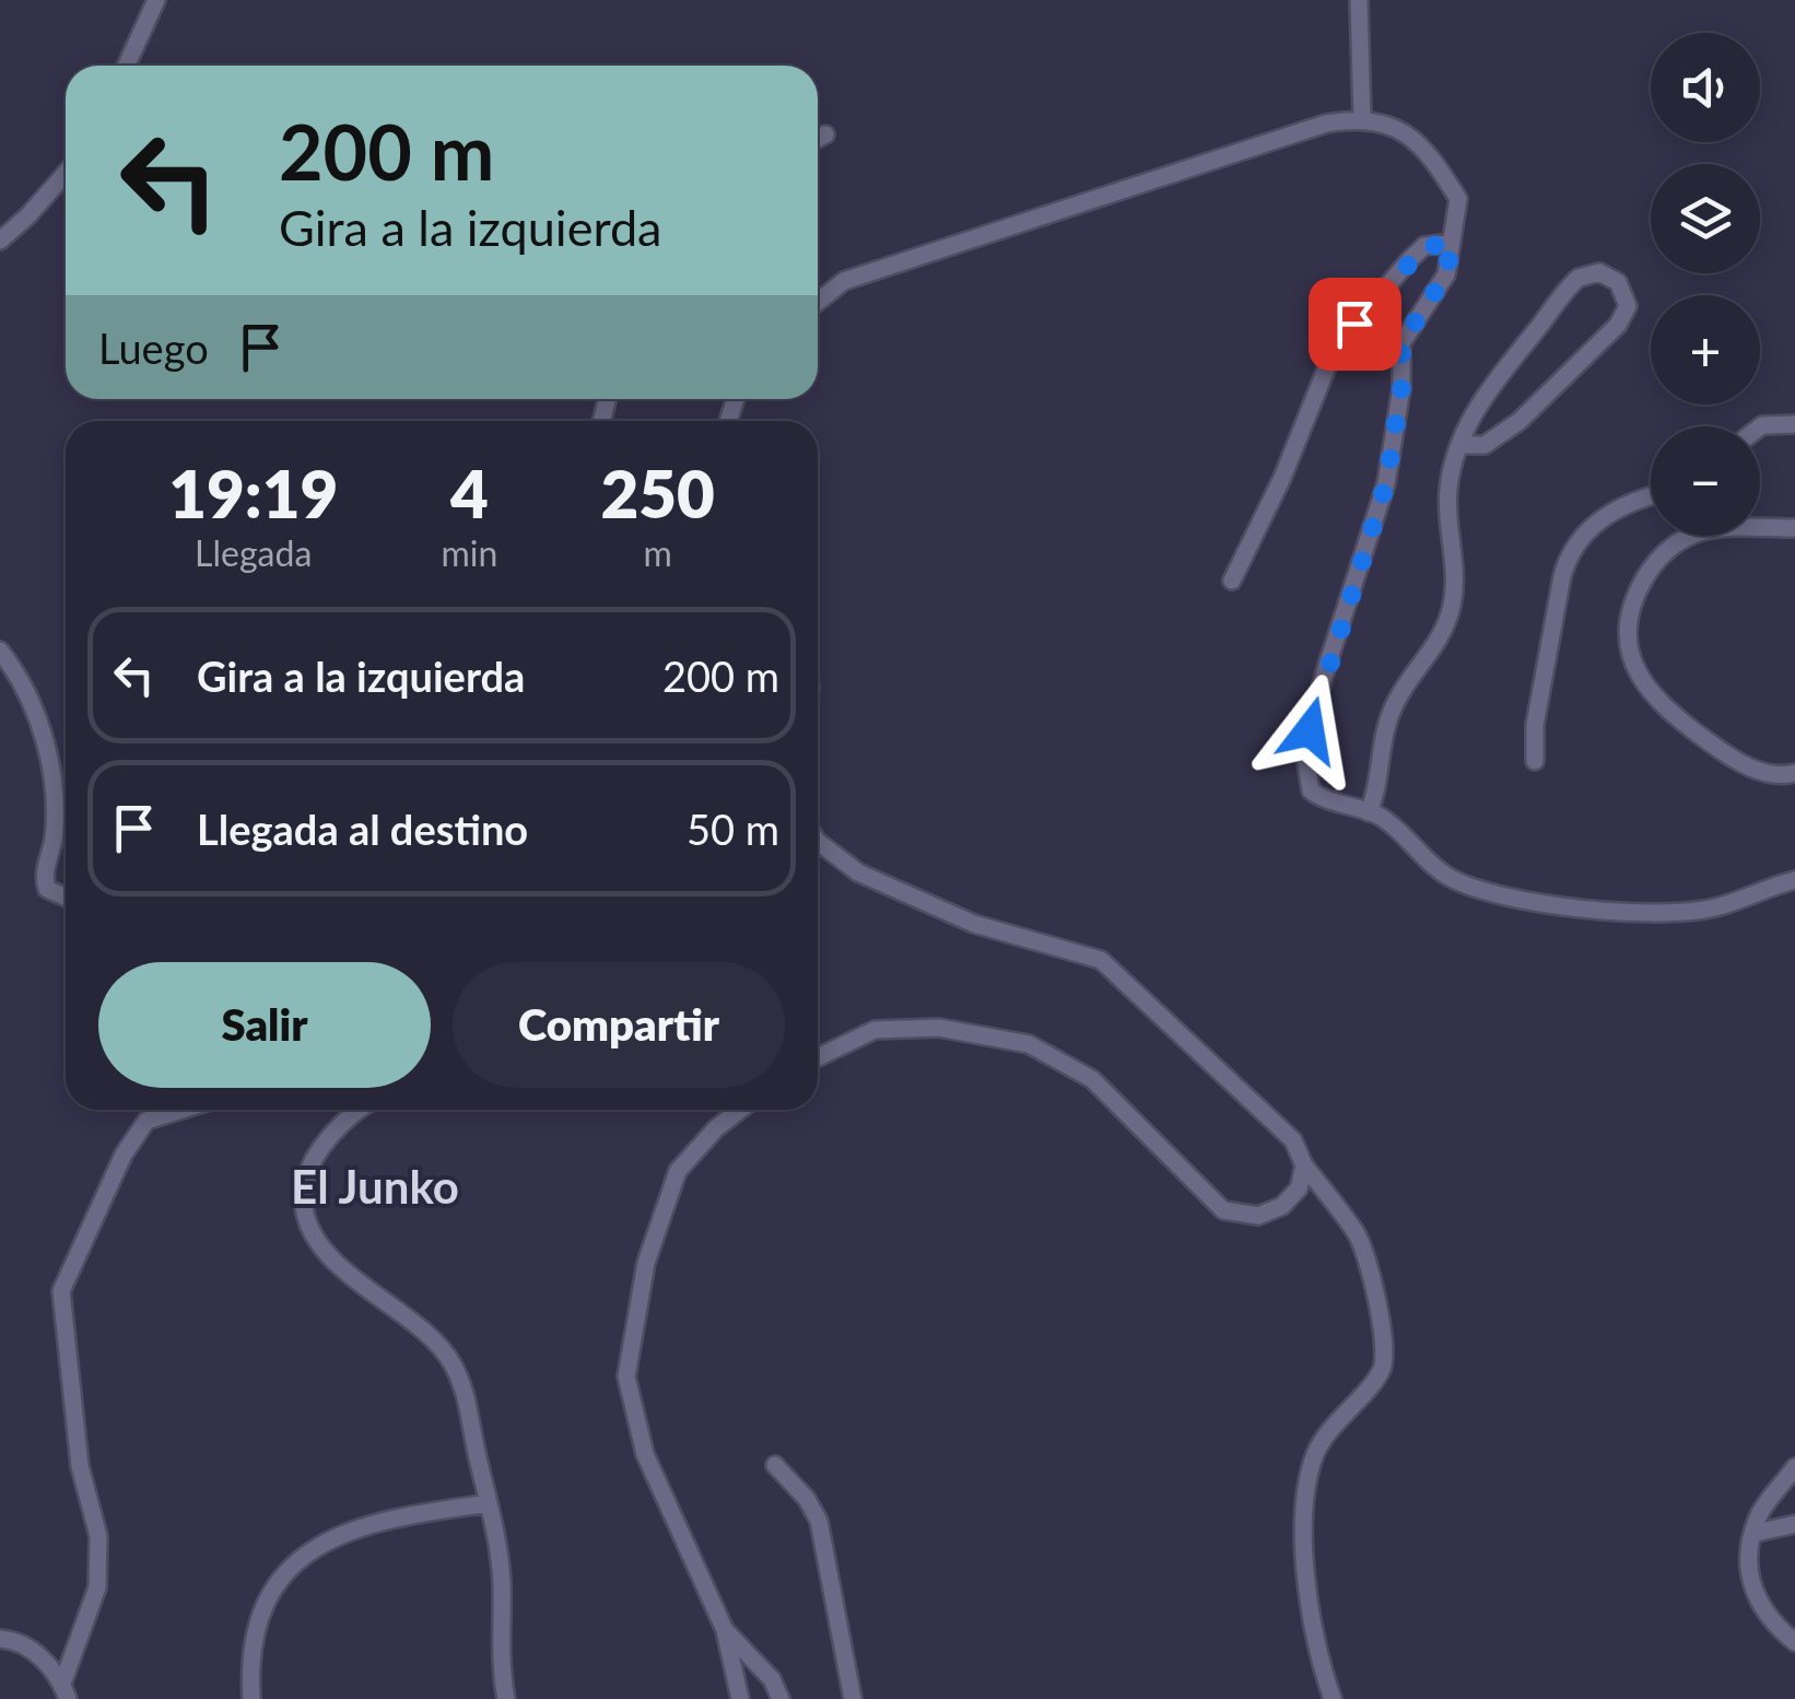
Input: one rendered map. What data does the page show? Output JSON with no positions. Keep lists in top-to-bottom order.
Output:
{
  "districts": ["El Junko"],
  "page": {
    "map_buttons": ["+", "−"],
    "turn": ["200 m", "Gira a la izquierda"],
    "then": "Luego",
    "eta": [
      "19:19",
      "Llegada",
      "4",
      "min",
      "250",
      "m"
    ],
    "list": [
      {
        "name": "Gira a la izquierda",
        "value": "200 m"
      },
      {
        "name": "Llegada al destino",
        "value": "50 m"
      }
    ],
    "buttons": ["Salir", "Compartir"]
  }
}
